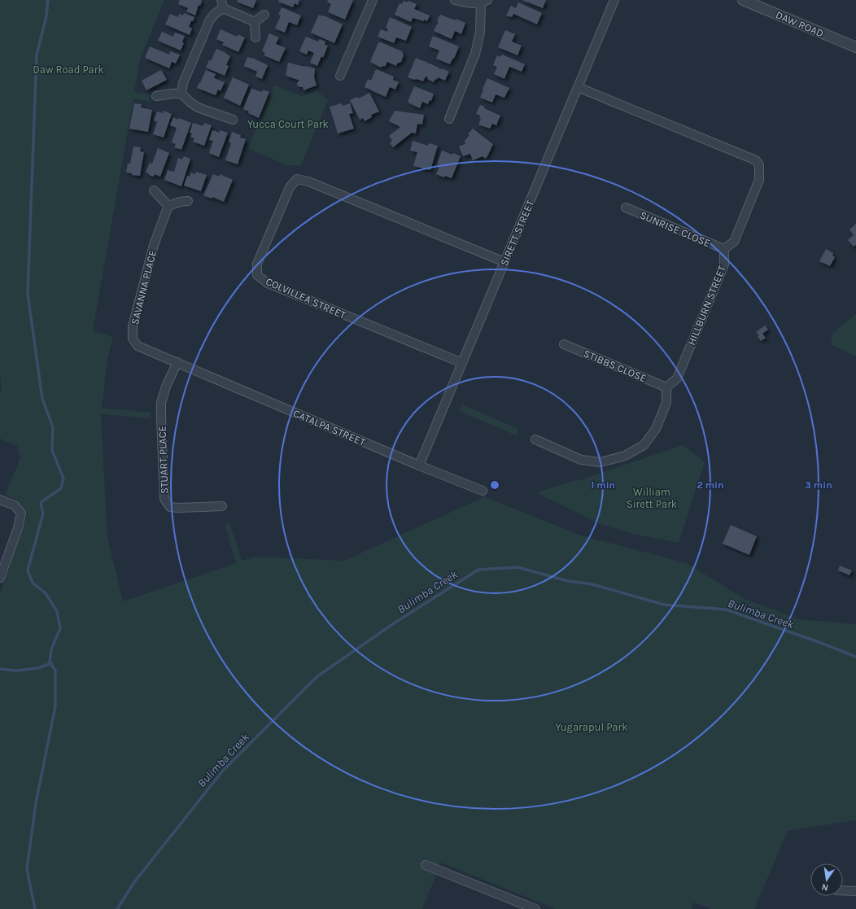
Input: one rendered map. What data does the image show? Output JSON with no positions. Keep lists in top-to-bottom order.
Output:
{
  "streets": {
    "street": [
      "DAW ROAD",
      "SUNRISE CLOSE",
      "SIRETT STREET",
      "SAVANNA PLACE",
      "COLVILLEA STREET",
      "HILLBURN STREET",
      "STIBBS CLOSE",
      "CATALPA STREET",
      "STUART PLACE"
    ]
  },
  "crossings": [
    ["SUNRISE CLOSE", "HILLBURN STREET"],
    ["SIRETT STREET", "COLVILLEA STREET"],
    ["SIRETT STREET", "CATALPA STREET"],
    ["SAVANNA PLACE", "CATALPA STREET"],
    ["SAVANNA PLACE", "STUART PLACE"],
    ["HILLBURN STREET", "STIBBS CLOSE"],
    ["CATALPA STREET", "STUART PLACE"]
  ],
  "water": ["Bulimba Creek"],
  "parks": [
    "Daw Road Park",
    "Yucca Court Park",
    "William Sirett Park",
    "Yugarapul Park"
  ],
  "north": "bottom",
  "rings": ["1 min", "2 min", "3 min"]
}
